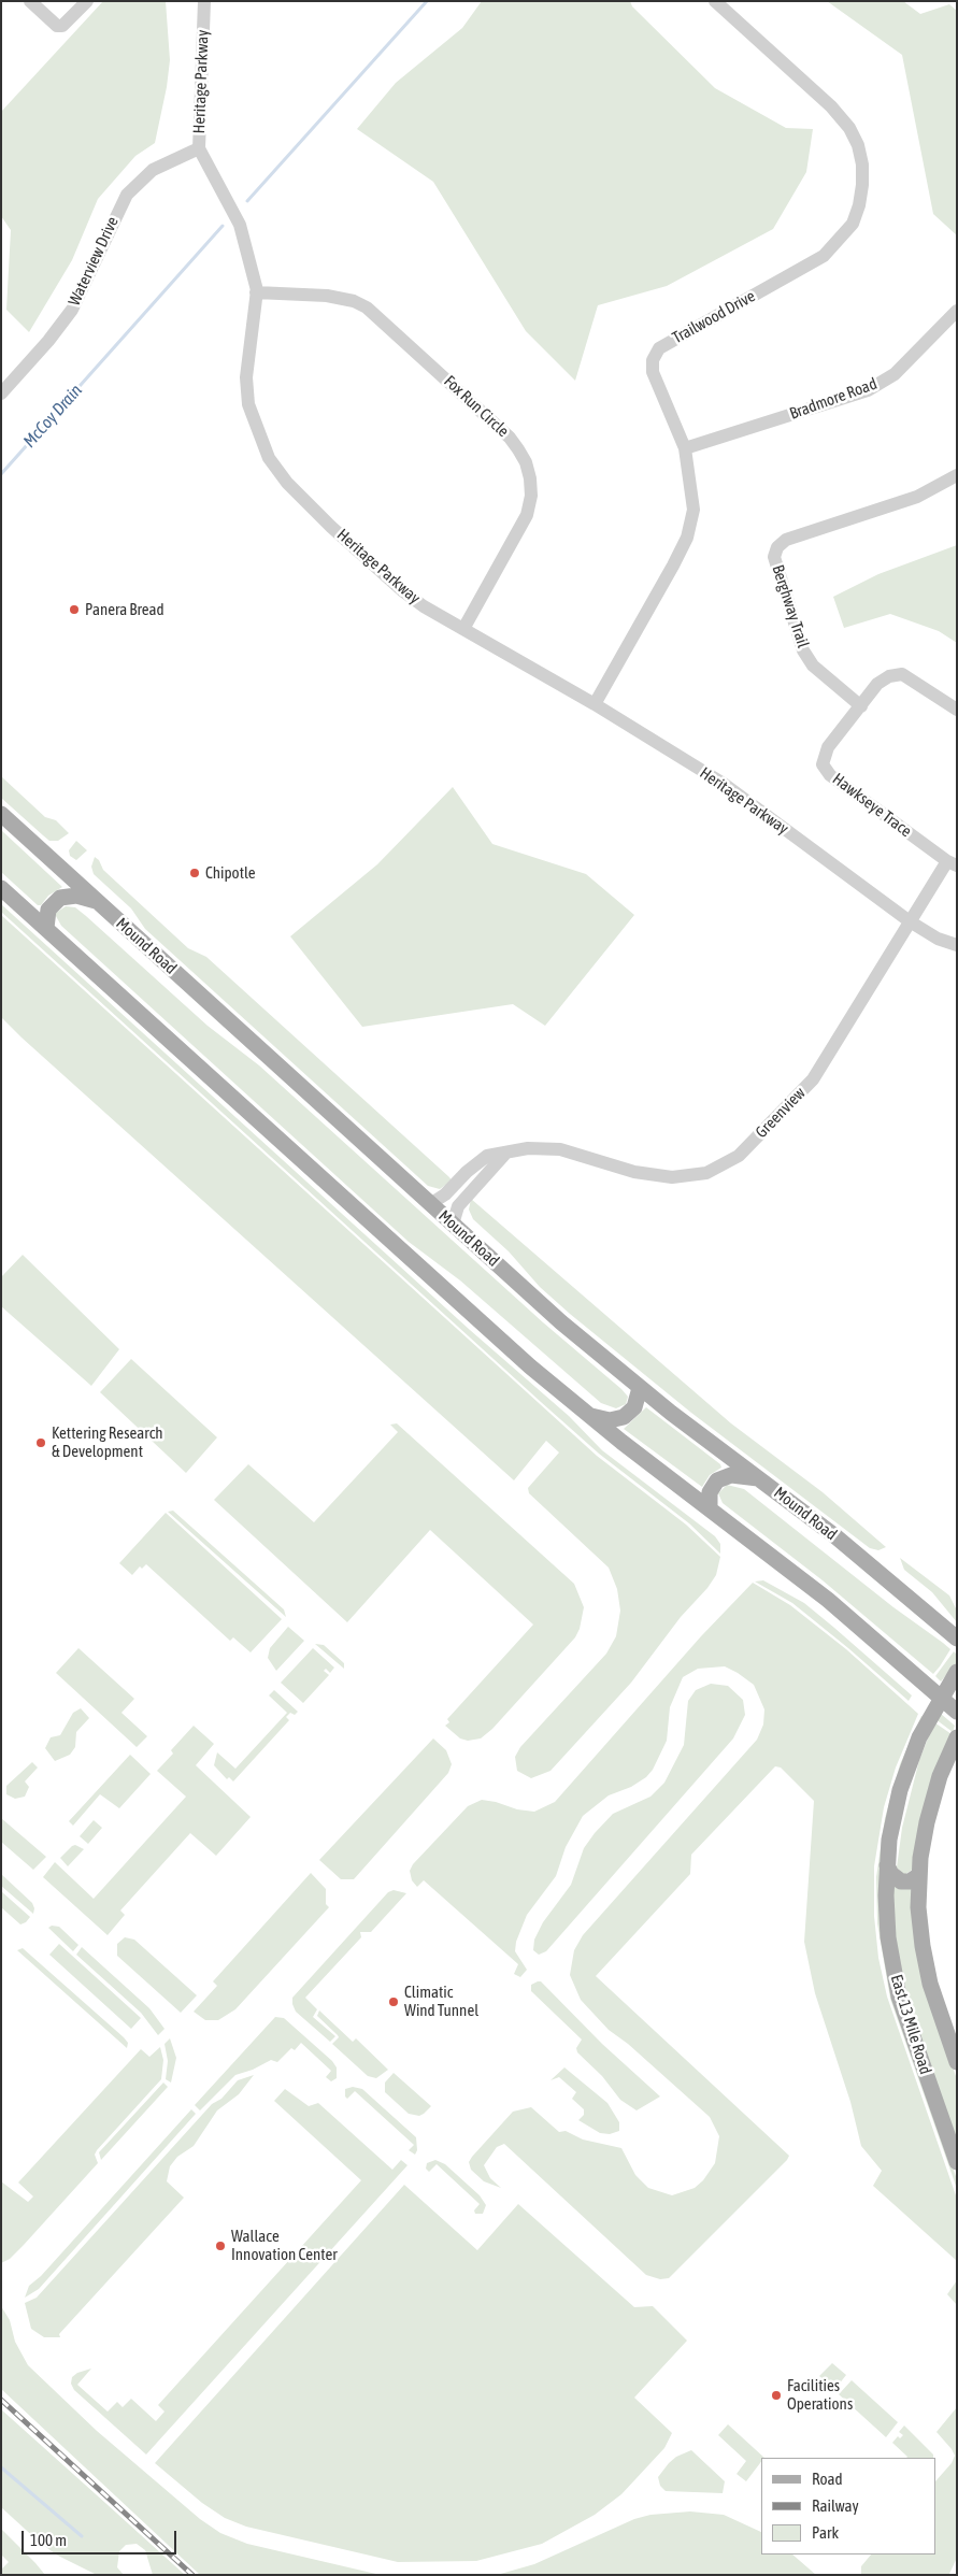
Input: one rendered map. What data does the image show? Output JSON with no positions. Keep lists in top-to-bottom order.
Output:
{
  "streets": {
    "main road": ["Mound Road", "East 13 Mile Road"],
    "street": [
      "Heritage Parkway",
      "Waterview Drive",
      "Trailwood Drive",
      "Bradmore Road",
      "Fox Run Circle",
      "Berghway Trail",
      "Hawkseye Trace",
      "Greenview"
    ]
  },
  "crossings": [
    ["Heritage Parkway", "Waterview Drive"],
    ["Heritage Parkway", "Trailwood Drive"],
    ["Heritage Parkway", "Fox Run Circle"],
    ["Heritage Parkway", "Greenview"],
    ["Trailwood Drive", "Bradmore Road"],
    ["Berghway Trail", "Hawkseye Trace"],
    ["Hawkseye Trace", "Greenview"],
    ["Mound Road", "Greenview"]
  ],
  "water": ["McCoy Drain"],
  "places": [
    "Panera Bread",
    "Chipotle",
    "Kettering Research & Development",
    "Climatic Wind Tunnel",
    "Wallace Innovation Center",
    "Facilities Operations"
  ],
  "legend": ["Road", "Railway", "Park"],
  "scale_bar": "100 m"
}
